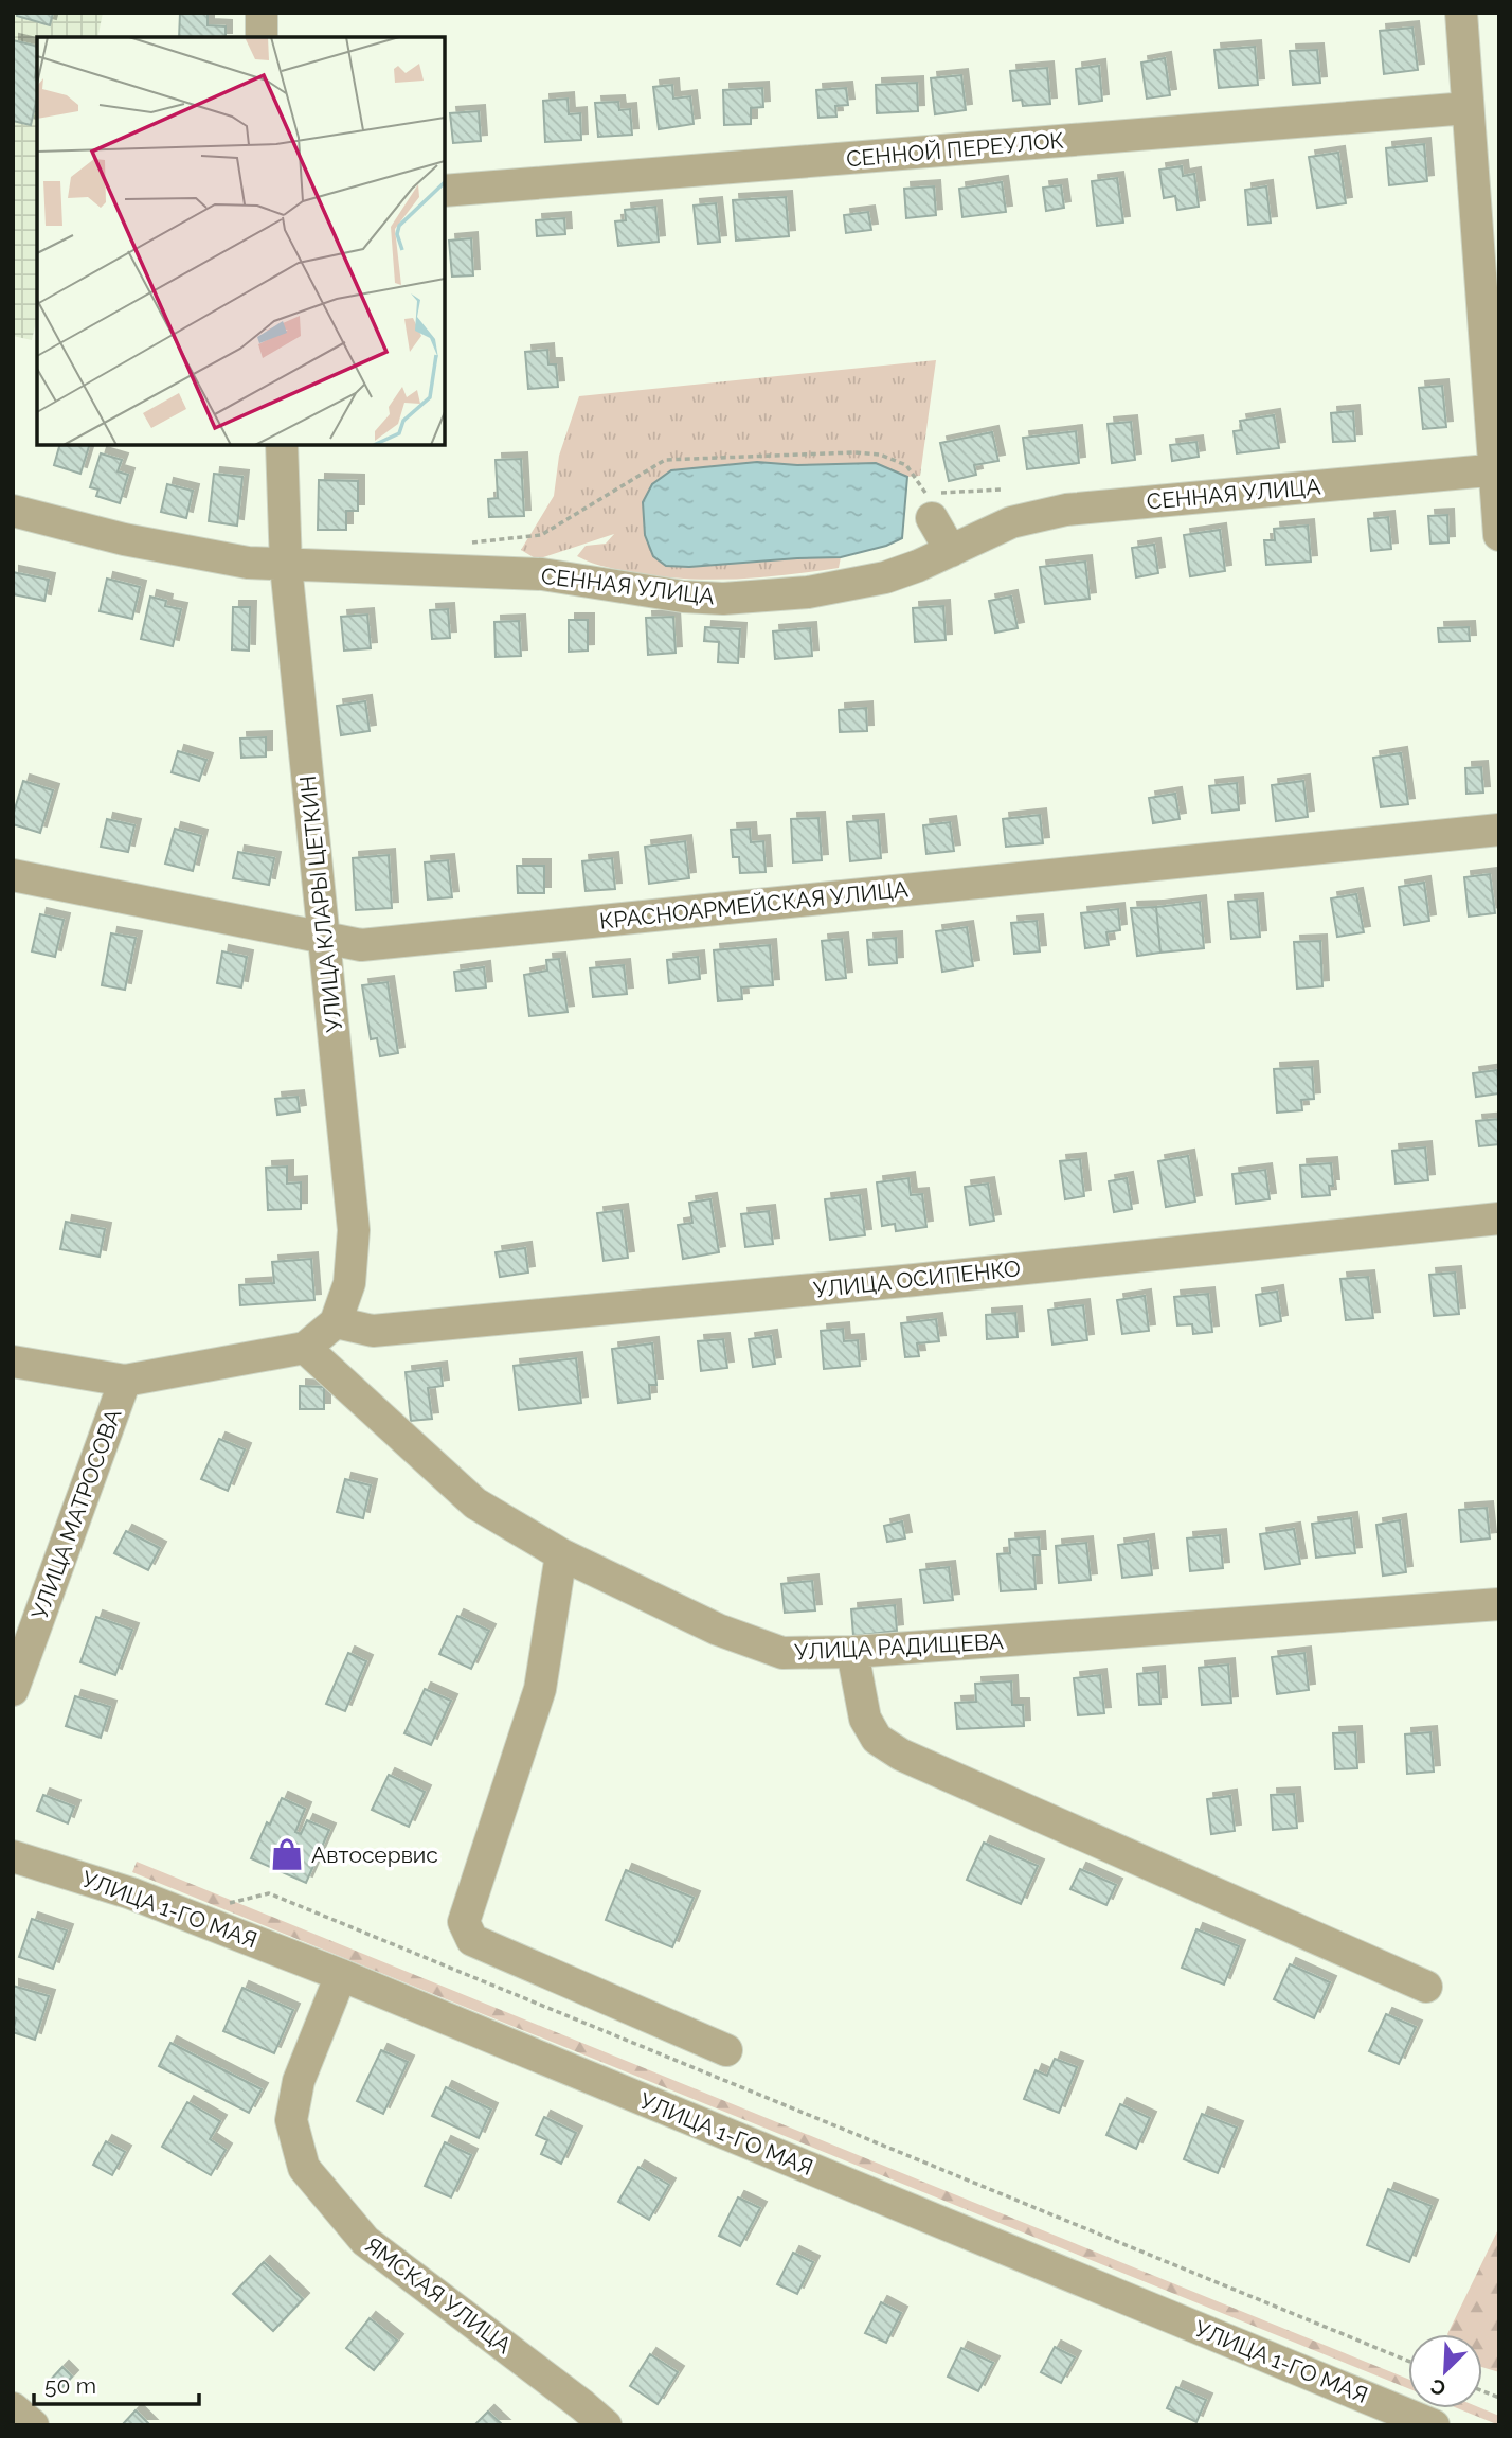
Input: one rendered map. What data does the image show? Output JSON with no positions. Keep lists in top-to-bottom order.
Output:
{
  "streets": {
    "street": [
      "СЕННОЙ ПЕРЕУЛОК",
      "СЕННАЯ УЛИЦА",
      "УЛИЦА КЛАРЫ ЦЕТКИН",
      "КРАСНОАРМЕЙСКАЯ УЛИЦА",
      "УЛИЦА ОСИПЕНКО",
      "УЛИЦА МАТРОСОВА",
      "УЛИЦА РАДИЩЕВА",
      "УЛИЦА 1-ГО МАЯ",
      "ЯМСКАЯ УЛИЦА"
    ]
  },
  "crossings": [
    ["СЕННАЯ УЛИЦА", "УЛИЦА КЛАРЫ ЦЕТКИН"],
    ["УЛИЦА КЛАРЫ ЦЕТКИН", "КРАСНОАРМЕЙСКАЯ УЛИЦА"],
    ["УЛИЦА КЛАРЫ ЦЕТКИН", "УЛИЦА ОСИПЕНКО"],
    ["УЛИЦА 1-ГО МАЯ", "ЯМСКАЯ УЛИЦА"]
  ],
  "places": {
    "shop": ["Автосервис"]
  },
  "scale_bar": "50 m",
  "north": "bottom left"
}
